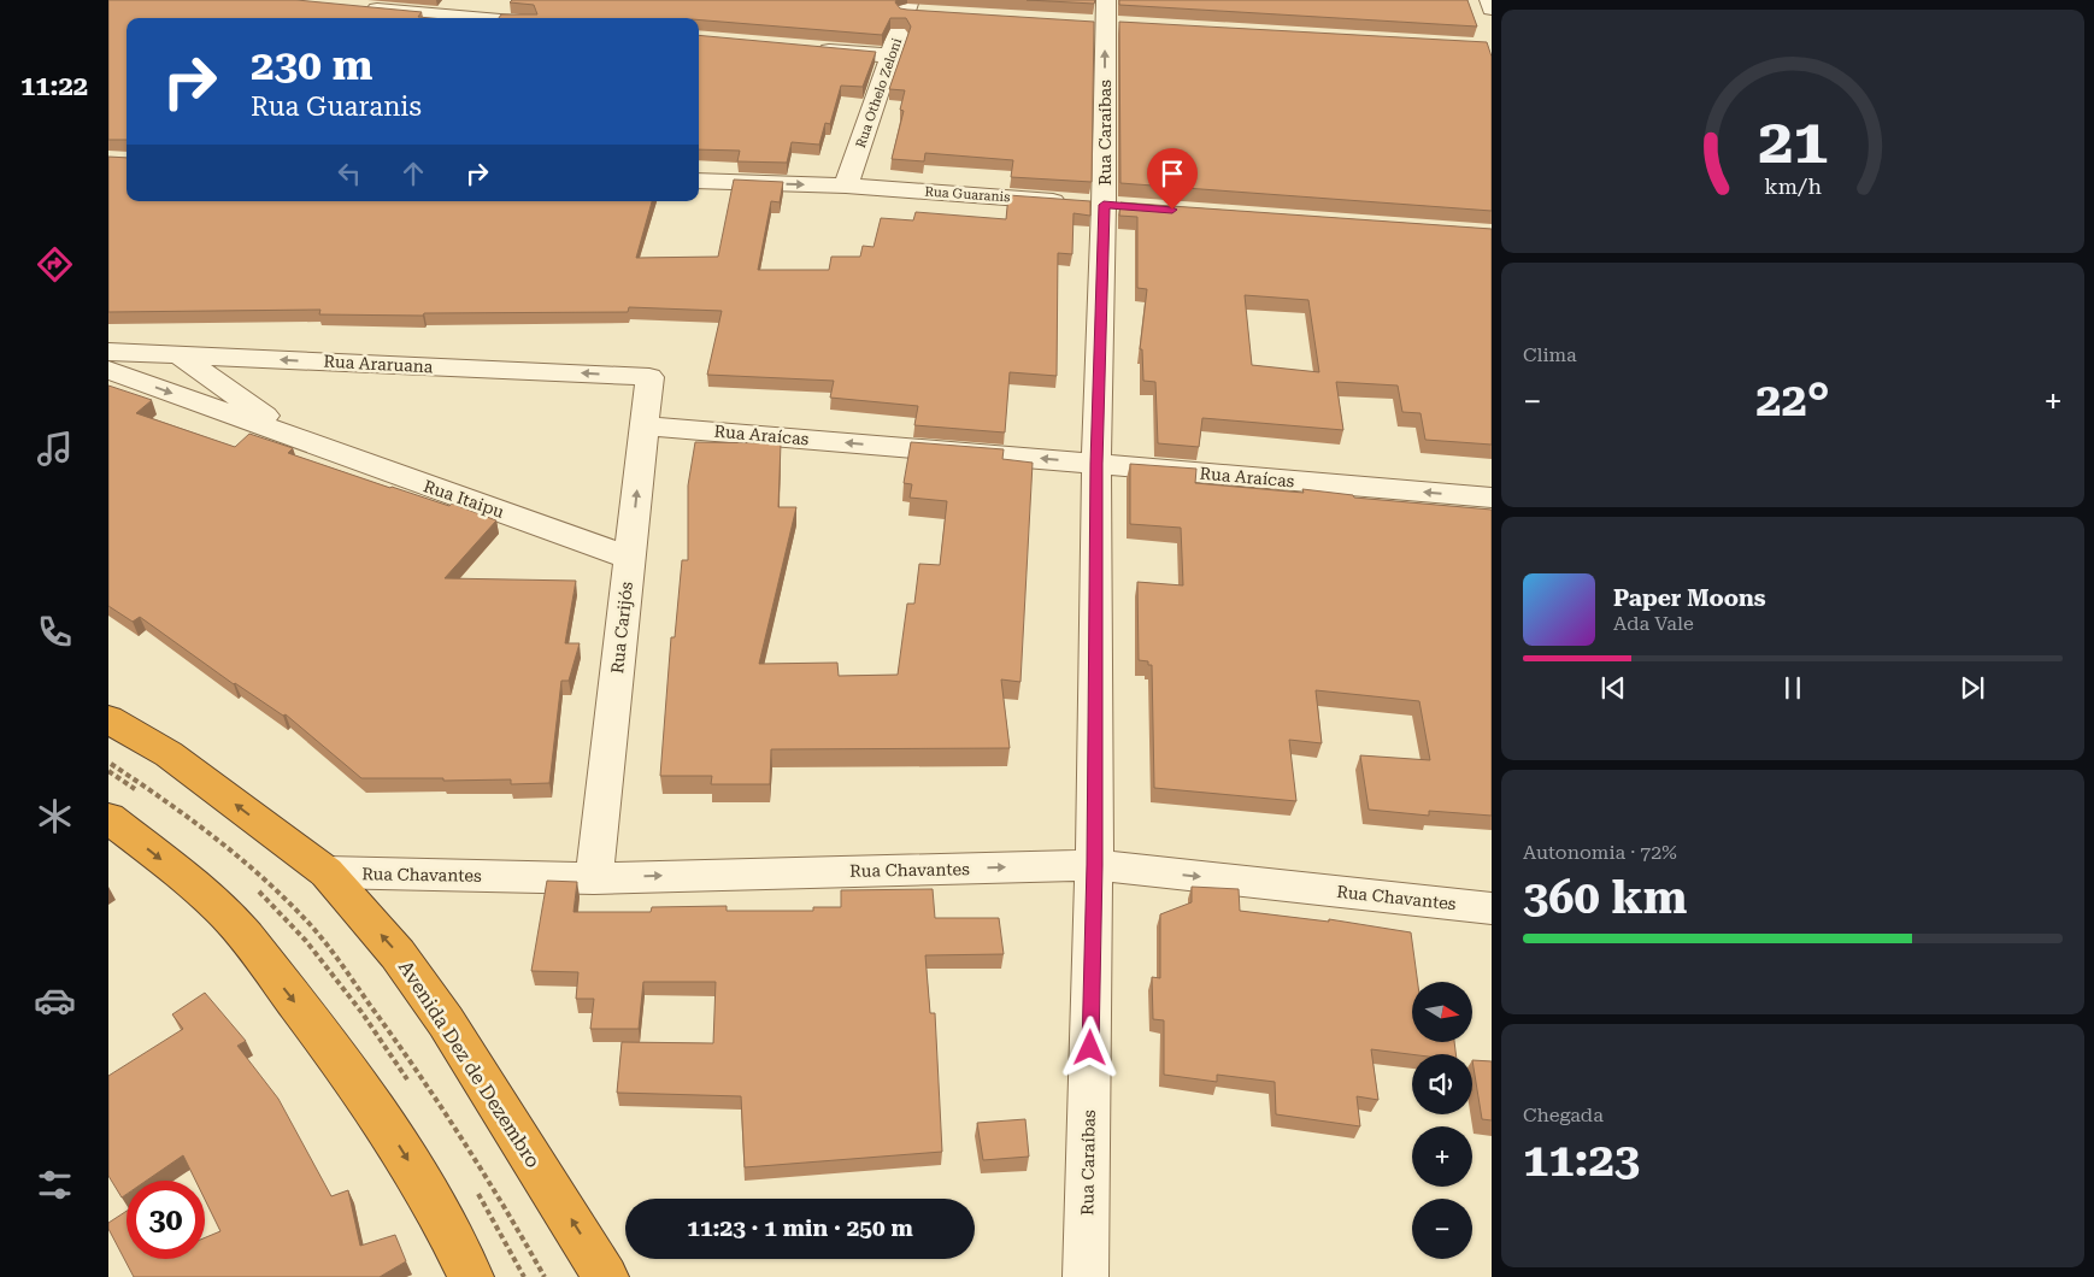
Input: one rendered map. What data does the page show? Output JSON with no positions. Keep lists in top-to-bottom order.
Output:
{
  "streets": {
    "highway": ["Avenida Dez de Dezembro"],
    "street": [
      "Rua Othelo Zeloni",
      "Rua Caraíbas",
      "Rua Guaranis",
      "Rua Araruana",
      "Rua Araícas",
      "Rua Itaipu",
      "Rua Carijós",
      "Rua Chavantes"
    ]
  },
  "crossings": [
    ["Rua Othelo Zeloni", "Rua Guaranis"],
    ["Rua Caraíbas", "Rua Guaranis"],
    ["Rua Caraíbas", "Rua Araícas"],
    ["Rua Caraíbas", "Rua Chavantes"],
    ["Rua Araruana", "Rua Itaipu"],
    ["Rua Araruana", "Rua Carijós"],
    ["Rua Araícas", "Rua Carijós"],
    ["Rua Itaipu", "Rua Carijós"],
    ["Rua Carijós", "Rua Chavantes"],
    ["Rua Chavantes", "Avenida Dez de Dezembro"]
  ],
  "one_way": [
    "Rua Guaranis",
    "Rua Araruana",
    "Rua Araícas",
    "Rua Chavantes"
  ],
  "north": "right",
  "page": {
    "tabs": "11:22",
    "turn": ["230 m", "Rua Guaranis"],
    "tile": [
      "Clima",
      ["Autonomia · 72%", "360 km"],
      ["Chegada", "11:23"]
    ],
    "heat": ["−", "22°", "+"],
    "song": ["Paper Moons", "Ada Vale"],
    "map_buttons": ["+", "−"],
    "limit": "30",
    "trip": "11:23 · 1 min · 250 m",
    "gauge": ["21", "km/h"]
  }
}
